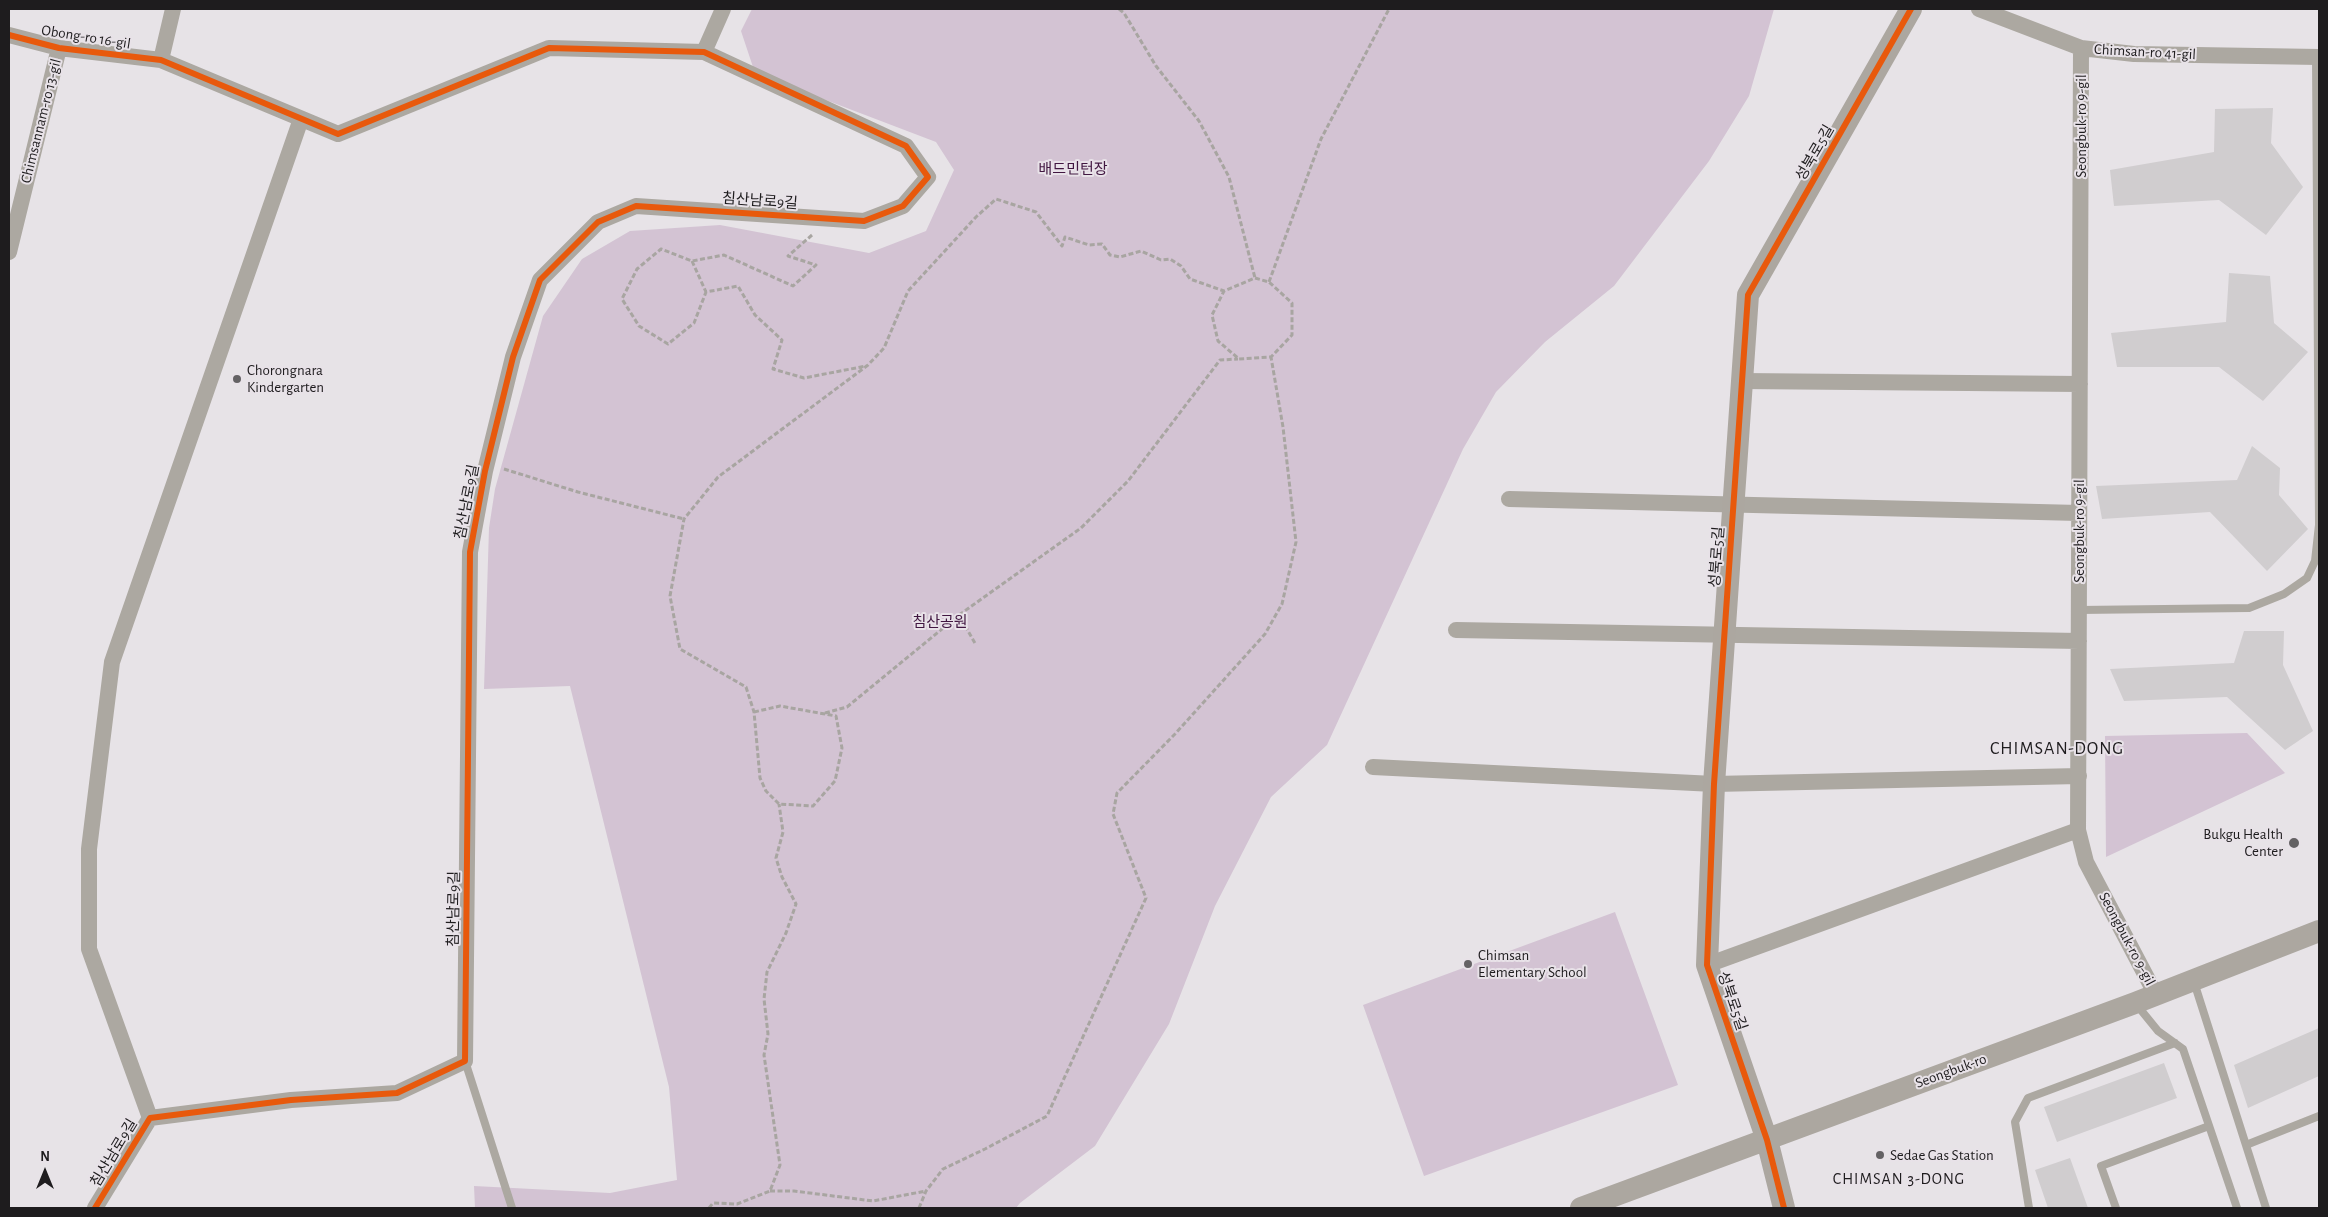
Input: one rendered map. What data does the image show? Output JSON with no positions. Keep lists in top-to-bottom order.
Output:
{
  "streets": {
    "street": [
      "Obong-ro 16-gil",
      "Chimsan-ro 41-gil",
      "Chimsannam-ro 13-gil",
      "Seongbuk-ro 9-gil",
      "성북로5길",
      "침산남로9길",
      "Seongbuk-ro"
    ]
  },
  "crossings": [
    ["Obong-ro 16-gil", "Chimsannam-ro 13-gil"],
    ["Obong-ro 16-gil", "침산남로9길"],
    ["Chimsan-ro 41-gil", "Seongbuk-ro 9-gil"],
    ["Seongbuk-ro 9-gil", "성북로5길"],
    ["Seongbuk-ro 9-gil", "Seongbuk-ro"],
    ["성북로5길", "Seongbuk-ro"]
  ],
  "districts": ["CHIMSAN-DONG", "CHIMSAN 3-DONG"],
  "parks": ["배드민턴장", "침산공원"],
  "places": [
    "Chorongnara Kindergarten",
    "Bukgu Health Center",
    "Chimsan Elementary School",
    "Sedae Gas Station"
  ],
  "north": "top"
}
